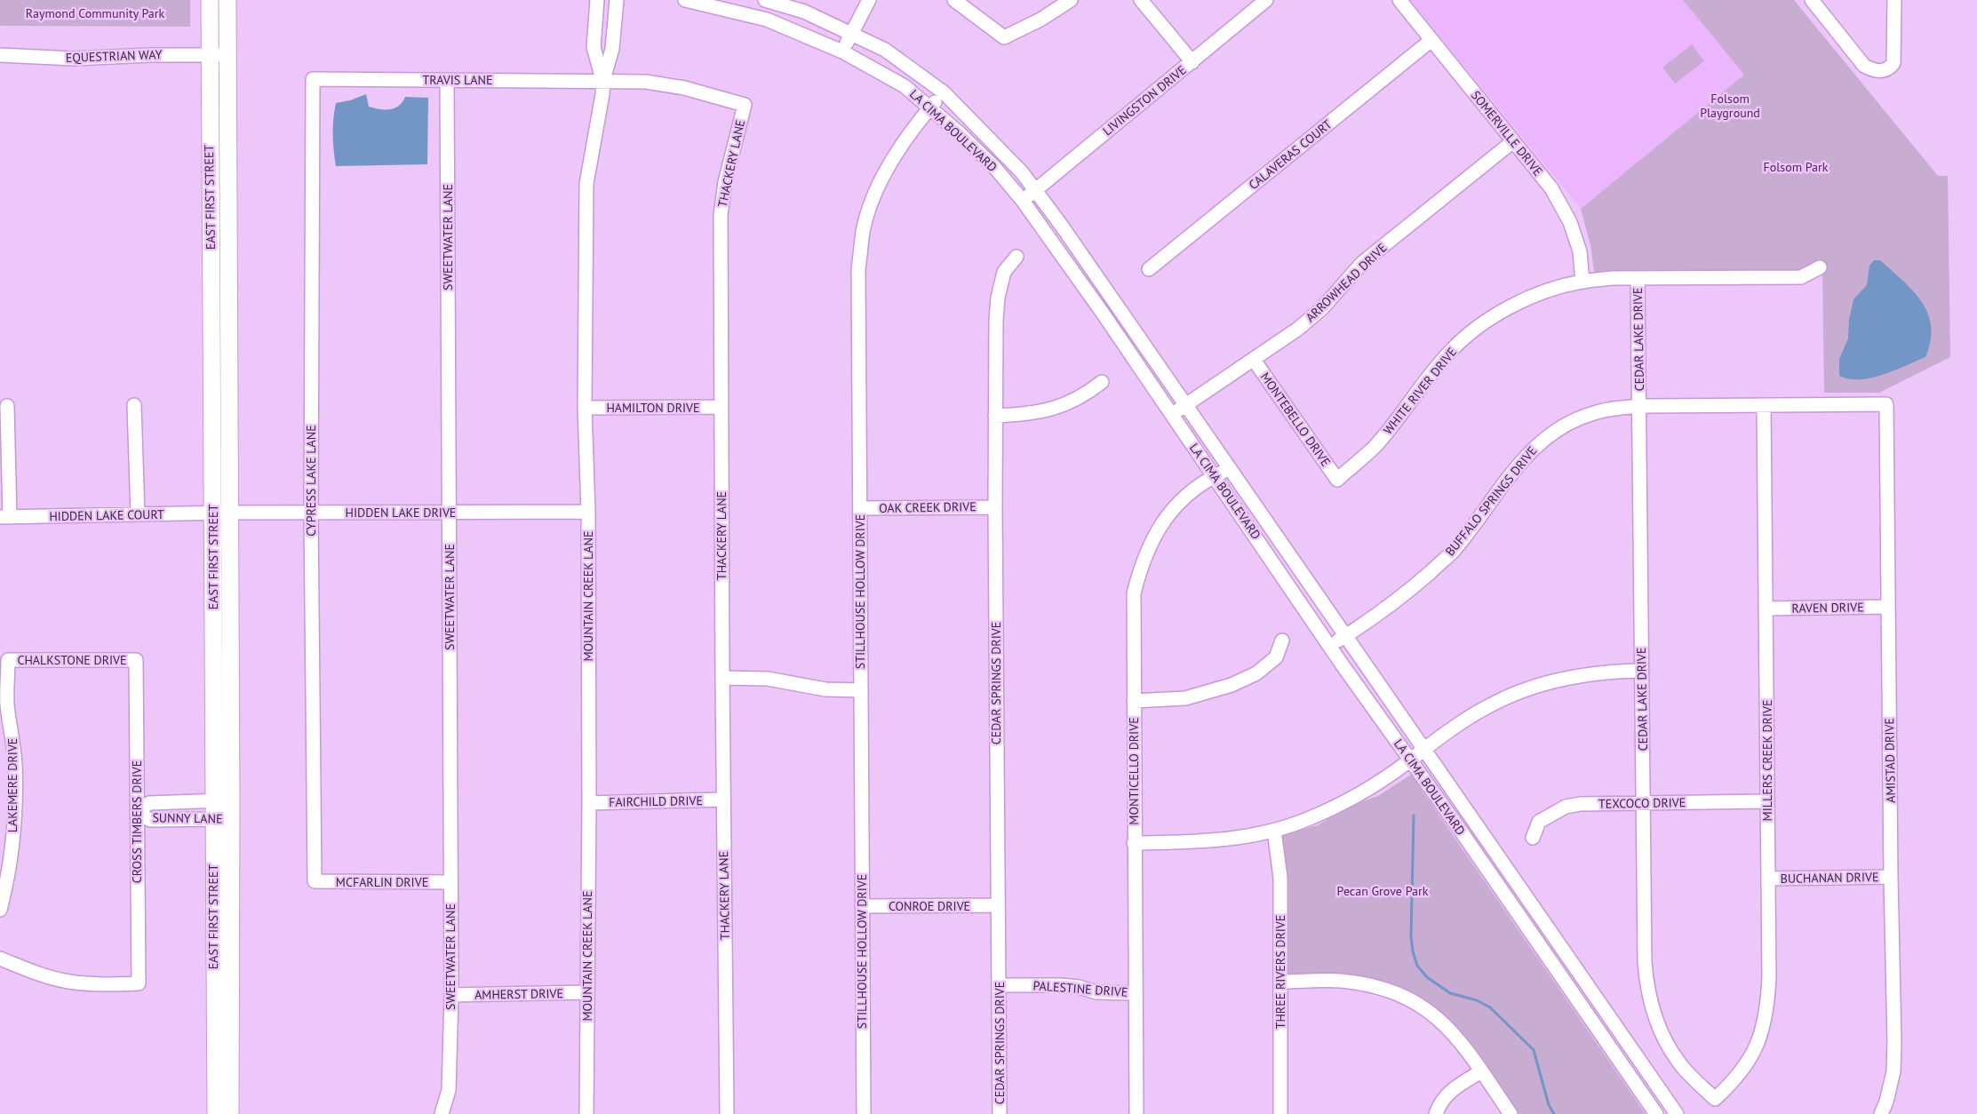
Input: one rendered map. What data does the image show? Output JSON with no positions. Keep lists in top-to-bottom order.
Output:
{
  "streets": {
    "main road": ["EAST FIRST STREET"],
    "street": [
      "EQUESTRIAN WAY",
      "TRAVIS LANE",
      "LIVINGSTON DRIVE",
      "LA CIMA BOULEVARD",
      "SOMERVILLE DRIVE",
      "CALAVERAS COURT",
      "THACKERY LANE",
      "SWEETWATER LANE",
      "ARROWHEAD DRIVE",
      "CEDAR LAKE DRIVE",
      "WHITE RIVER DRIVE",
      "HAMILTON DRIVE",
      "MONTEBELLO DRIVE",
      "CYPRESS LAKE LANE",
      "BUFFALO SPRINGS DRIVE",
      "OAK CREEK DRIVE",
      "HIDDEN LAKE DRIVE",
      "HIDDEN LAKE COURT",
      "STILLHOUSE HOLLOW DRIVE",
      "MOUNTAIN CREEK LANE",
      "RAVEN DRIVE",
      "CHALKSTONE DRIVE",
      "CEDAR SPRINGS DRIVE",
      "MILLERS CREEK DRIVE",
      "AMISTAD DRIVE",
      "MONTICELLO DRIVE",
      "LAKEMERE DRIVE",
      "FAIRCHILD DRIVE",
      "TEXCOCO DRIVE",
      "SUNNY LANE",
      "CROSS TIMBERS DRIVE",
      "BUCHANAN DRIVE",
      "MCFARLIN DRIVE",
      "CONROE DRIVE",
      "THREE RIVERS DRIVE",
      "PALESTINE DRIVE",
      "AMHERST DRIVE"
    ]
  },
  "crossings": [
    ["EQUESTRIAN WAY", "EAST FIRST STREET"],
    ["TRAVIS LANE", "THACKERY LANE"],
    ["TRAVIS LANE", "SWEETWATER LANE"],
    ["TRAVIS LANE", "CYPRESS LAKE LANE"],
    ["TRAVIS LANE", "MOUNTAIN CREEK LANE"],
    ["LIVINGSTON DRIVE", "LA CIMA BOULEVARD"],
    ["LA CIMA BOULEVARD", "ARROWHEAD DRIVE"],
    ["LA CIMA BOULEVARD", "BUFFALO SPRINGS DRIVE"],
    ["LA CIMA BOULEVARD", "STILLHOUSE HOLLOW DRIVE"],
    ["LA CIMA BOULEVARD", "MONTICELLO DRIVE"],
    ["SOMERVILLE DRIVE", "CALAVERAS COURT"],
    ["SOMERVILLE DRIVE", "ARROWHEAD DRIVE"],
    ["SOMERVILLE DRIVE", "WHITE RIVER DRIVE"],
    ["THACKERY LANE", "HAMILTON DRIVE"],
    ["THACKERY LANE", "MOUNTAIN CREEK LANE"],
    ["THACKERY LANE", "FAIRCHILD DRIVE"],
    ["EAST FIRST STREET", "HIDDEN LAKE DRIVE"],
    ["EAST FIRST STREET", "HIDDEN LAKE COURT"],
    ["EAST FIRST STREET", "SUNNY LANE"],
    ["SWEETWATER LANE", "HIDDEN LAKE DRIVE"],
    ["SWEETWATER LANE", "MCFARLIN DRIVE"],
    ["SWEETWATER LANE", "AMHERST DRIVE"],
    ["ARROWHEAD DRIVE", "MONTEBELLO DRIVE"],
    ["CEDAR LAKE DRIVE", "WHITE RIVER DRIVE"],
    ["CEDAR LAKE DRIVE", "BUFFALO SPRINGS DRIVE"],
    ["CEDAR LAKE DRIVE", "MILLERS CREEK DRIVE"],
    ["CEDAR LAKE DRIVE", "TEXCOCO DRIVE"],
    ["WHITE RIVER DRIVE", "MONTEBELLO DRIVE"],
    ["HAMILTON DRIVE", "MOUNTAIN CREEK LANE"],
    ["CYPRESS LAKE LANE", "HIDDEN LAKE DRIVE"],
    ["CYPRESS LAKE LANE", "MCFARLIN DRIVE"],
    ["BUFFALO SPRINGS DRIVE", "MILLERS CREEK DRIVE"],
    ["BUFFALO SPRINGS DRIVE", "AMISTAD DRIVE"],
    ["OAK CREEK DRIVE", "STILLHOUSE HOLLOW DRIVE"],
    ["OAK CREEK DRIVE", "CEDAR SPRINGS DRIVE"],
    ["HIDDEN LAKE DRIVE", "HIDDEN LAKE COURT"],
    ["HIDDEN LAKE DRIVE", "MOUNTAIN CREEK LANE"],
    ["STILLHOUSE HOLLOW DRIVE", "CONROE DRIVE"],
    ["MOUNTAIN CREEK LANE", "FAIRCHILD DRIVE"],
    ["MOUNTAIN CREEK LANE", "AMHERST DRIVE"],
    ["RAVEN DRIVE", "MILLERS CREEK DRIVE"],
    ["RAVEN DRIVE", "AMISTAD DRIVE"],
    ["CHALKSTONE DRIVE", "LAKEMERE DRIVE"],
    ["CHALKSTONE DRIVE", "CROSS TIMBERS DRIVE"],
    ["CEDAR SPRINGS DRIVE", "CONROE DRIVE"],
    ["CEDAR SPRINGS DRIVE", "PALESTINE DRIVE"],
    ["MILLERS CREEK DRIVE", "TEXCOCO DRIVE"],
    ["MILLERS CREEK DRIVE", "BUCHANAN DRIVE"],
    ["AMISTAD DRIVE", "BUCHANAN DRIVE"],
    ["MONTICELLO DRIVE", "PALESTINE DRIVE"],
    ["SUNNY LANE", "CROSS TIMBERS DRIVE"]
  ],
  "parks": [
    "Raymond Community Park",
    "Folsom Playground",
    "Folsom Park",
    "Pecan Grove Park"
  ]
}
